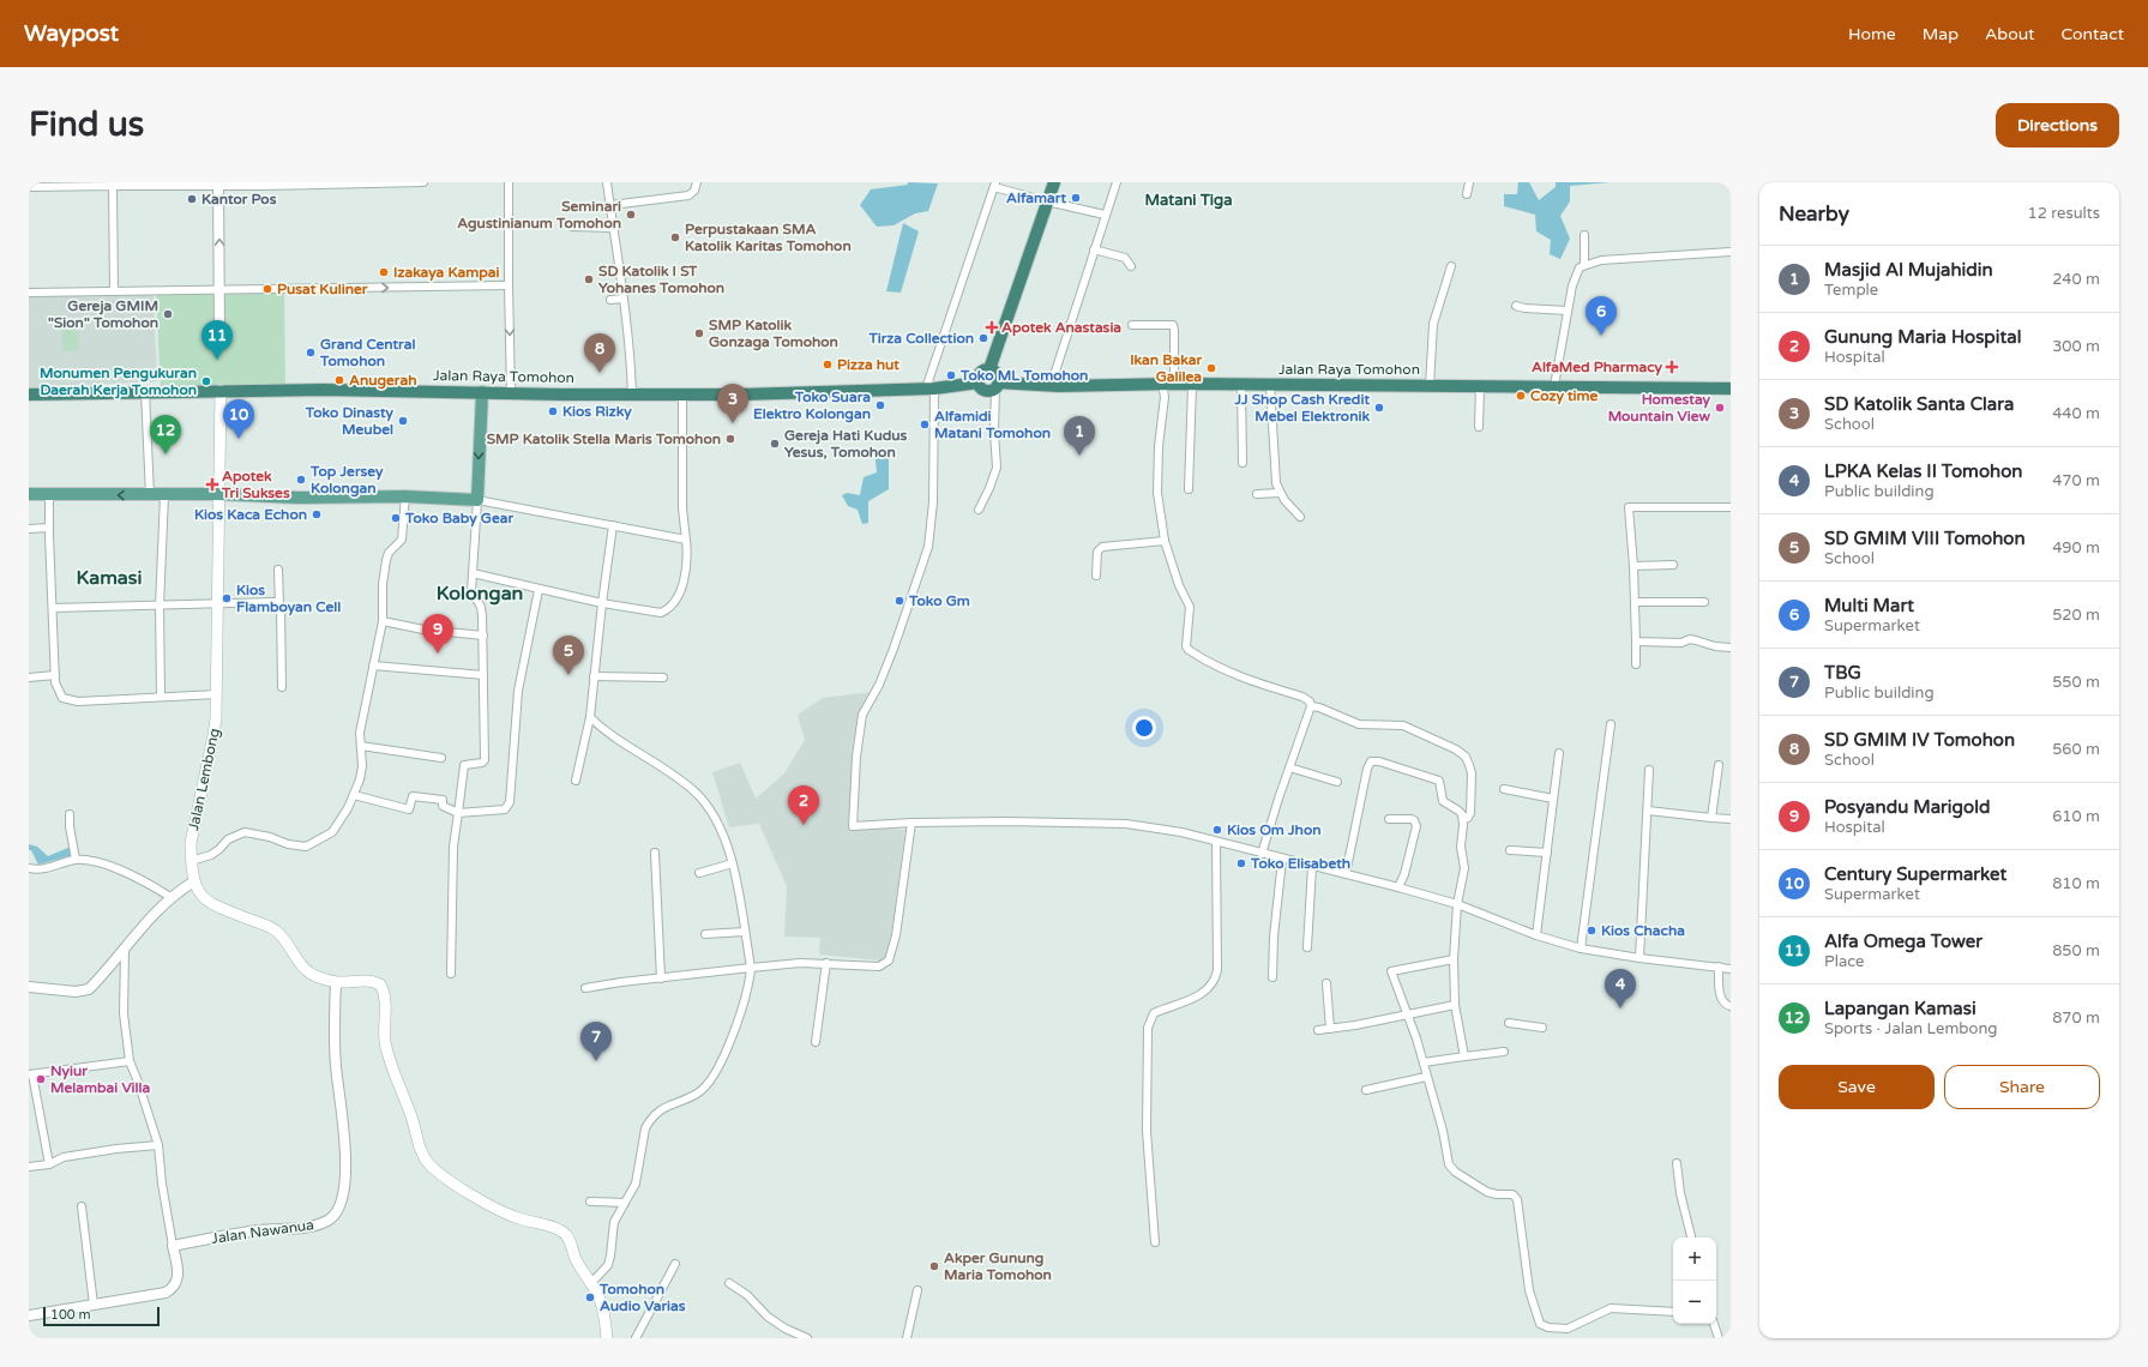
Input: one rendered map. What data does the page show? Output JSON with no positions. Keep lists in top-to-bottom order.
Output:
{
  "streets": {
    "highway": ["Jalan Raya Tomohon"],
    "main road": ["Jalan Lembong"],
    "street": ["Jalan Nawanua"]
  },
  "crossings": [
    ["Jalan Raya Tomohon", "Jalan Lembong"],
    ["Jalan Lembong", "Jalan Nawanua"]
  ],
  "districts": ["Matani Tiga", "Kamasi", "Kolongan"],
  "places": {
    "other": [
      "Alfamart",
      "Kantor Pos",
      "Seminari Agustinianum Tomohon",
      "Perpustakaan SMA Katolik Karitas Tomohon",
      "Izakaya Kampai",
      "SD Katolik I ST Yohanes Tomohon",
      "Pusat Kuliner",
      "Gereja GMIM \"Sion\" Tomohon",
      "SMP Katolik Gonzaga Tomohon",
      "Tirza Collection",
      "Grand Central Tomohon",
      "Pizza hut",
      "Ikan Bakar Galilea",
      "Toko ML Tomohon",
      "Anugerah",
      "Monumen Pengukuran Daerah Kerja Tomohon",
      "Cozy time",
      "Toko Suara Elektro Kolongan",
      "JJ Shop Cash Kredit Mebel Elektronik",
      "Homestay Mountain View",
      "Kios Rizky",
      "Toko Dinasty Meubel",
      "Alfamidi Matani Tomohon",
      "SMP Katolik Stella Maris Tomohon",
      "Gereja Hati Kudus Yesus, Tomohon",
      "Top Jersey Kolongan",
      "Kios Kaca Echon",
      "Toko Baby Gear",
      "Kios Flamboyan Cell",
      "Toko Gm",
      "Kios Om Jhon",
      "Toko Elisabeth",
      "Kios Chacha",
      "Nyiur Melambai Villa",
      "Akper Gunung Maria Tomohon",
      "Tomohon Audio Varias"
    ],
    "health": ["Apotek Anastasia", "AlfaMed Pharmacy", "Apotek Tri Sukses"]
  },
  "scale_bar": "100 m",
  "page": {
    "header": "Waypost",
    "nav": [
      "Home",
      "Map",
      "About",
      "Contact"
    ],
    "buttons": [
      "Directions",
      ["Save", "Share"]
    ],
    "title": "Find us",
    "heading": ["Nearby", "12 results"],
    "list": [
      {
        "mark": "1",
        "name": "Masjid Al Mujahidin",
        "note": "Temple",
        "value": "240 m"
      },
      {
        "mark": "2",
        "name": "Gunung Maria Hospital",
        "note": "Hospital",
        "value": "300 m"
      },
      {
        "mark": "3",
        "name": "SD Katolik Santa Clara",
        "note": "School",
        "value": "440 m"
      },
      {
        "mark": "4",
        "name": "LPKA Kelas II Tomohon",
        "note": "Public building",
        "value": "470 m"
      },
      {
        "mark": "5",
        "name": "SD GMIM VIII Tomohon",
        "note": "School",
        "value": "490 m"
      },
      {
        "mark": "6",
        "name": "Multi Mart",
        "note": "Supermarket",
        "value": "520 m"
      },
      {
        "mark": "7",
        "name": "TBG",
        "note": "Public building",
        "value": "550 m"
      },
      {
        "mark": "8",
        "name": "SD GMIM IV Tomohon",
        "note": "School",
        "value": "560 m"
      },
      {
        "mark": "9",
        "name": "Posyandu Marigold",
        "note": "Hospital",
        "value": "610 m"
      },
      {
        "mark": "10",
        "name": "Century Supermarket",
        "note": "Supermarket",
        "value": "810 m"
      },
      {
        "mark": "11",
        "name": "Alfa Omega Tower",
        "note": "Place",
        "value": "850 m"
      },
      {
        "mark": "12",
        "name": "Lapangan Kamasi",
        "note": "Sports · Jalan Lembong",
        "value": "870 m"
      }
    ],
    "pins": [
      "6",
      "11",
      "8",
      "3",
      "10",
      "12",
      "1",
      "9",
      "5",
      "2",
      "4",
      "7"
    ],
    "map_buttons": ["+", "−"],
    "scale": "100 m"
  }
}
